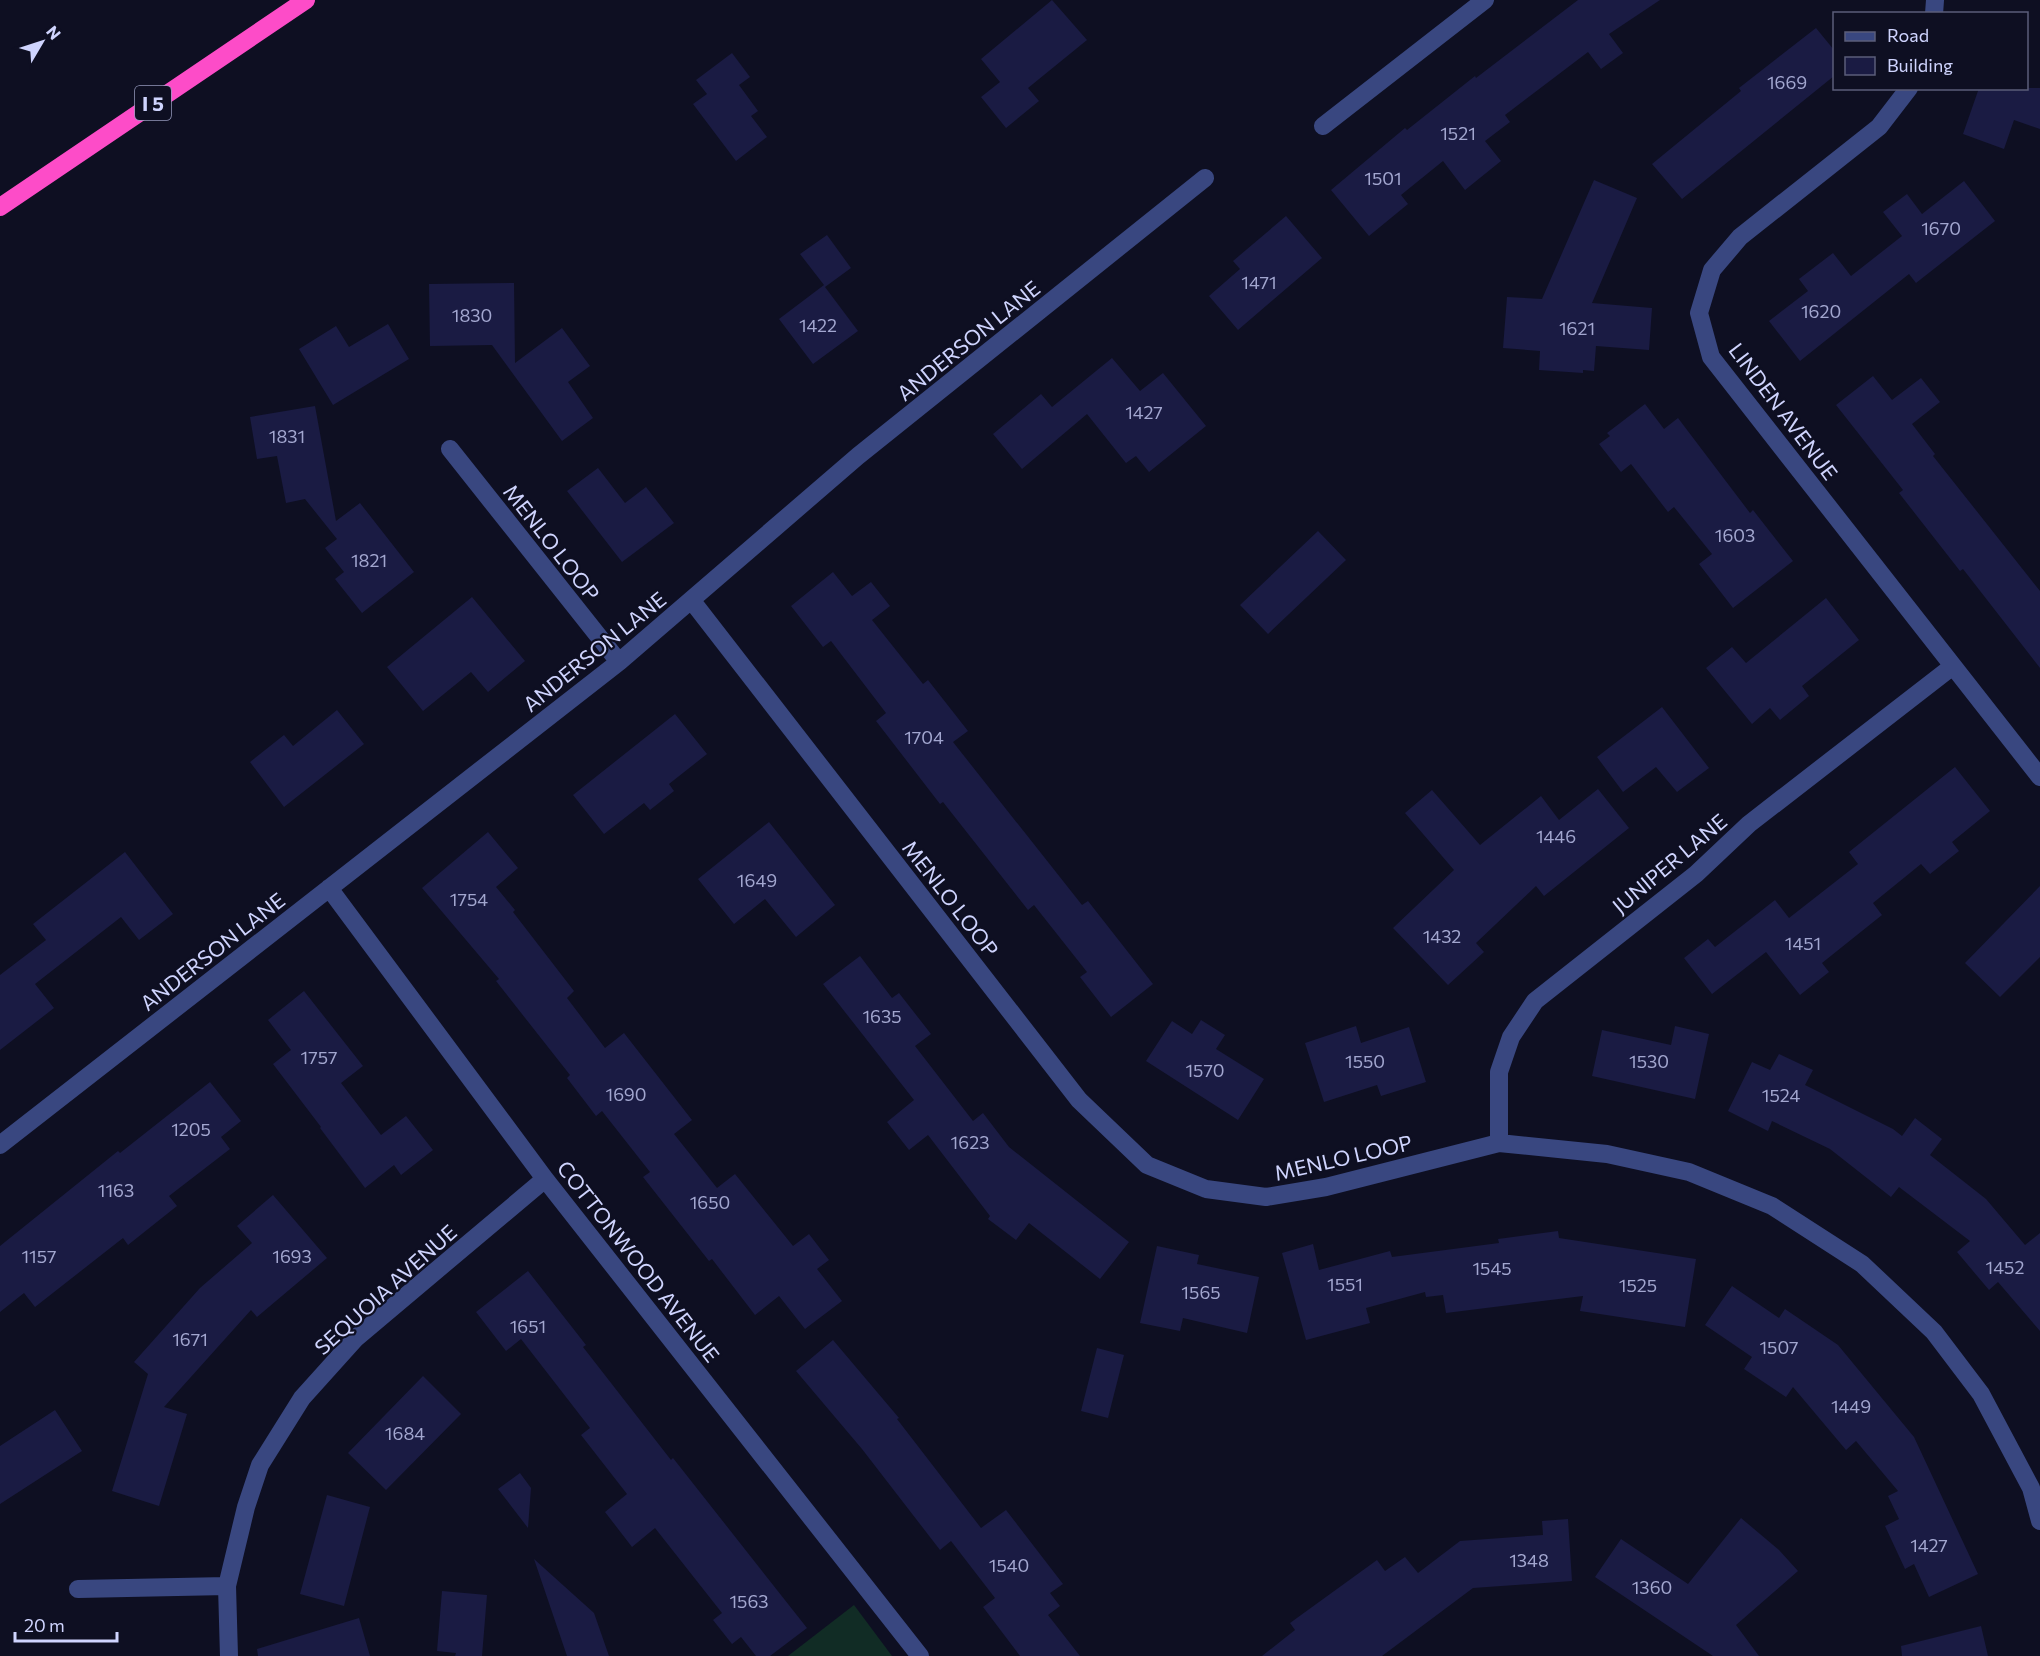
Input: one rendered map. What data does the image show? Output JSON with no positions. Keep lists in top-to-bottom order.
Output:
{
  "streets": {
    "highway": ["I 5"],
    "street": [
      "ANDERSON LANE",
      "LINDEN AVENUE",
      "MENLO LOOP",
      "JUNIPER LANE",
      "COTTONWOOD AVENUE",
      "SEQUOIA AVENUE"
    ]
  },
  "crossings": [
    ["ANDERSON LANE", "MENLO LOOP"],
    ["ANDERSON LANE", "COTTONWOOD AVENUE"],
    ["LINDEN AVENUE", "JUNIPER LANE"],
    ["MENLO LOOP", "JUNIPER LANE"],
    ["COTTONWOOD AVENUE", "SEQUOIA AVENUE"]
  ],
  "house_numbers": [
    "1669",
    "1521",
    "1501",
    "1670",
    "1471",
    "1620",
    "1830",
    "1422",
    "1621",
    "1427",
    "1831",
    "1603",
    "1821",
    "1704",
    "1446",
    "1649",
    "1754",
    "1432",
    "1451",
    "1635",
    "1757",
    "1550",
    "1530",
    "1570",
    "1690",
    "1524",
    "1205",
    "1623",
    "1163",
    "1650",
    "1157",
    "1693",
    "1452",
    "1545",
    "1551",
    "1525",
    "1565",
    "1651",
    "1671",
    "1507",
    "1449",
    "1684",
    "1427",
    "1348",
    "1540",
    "1360",
    "1563"
  ],
  "legend": ["Road", "Building"],
  "scale_bar": "20 m",
  "north": "top right"
}
